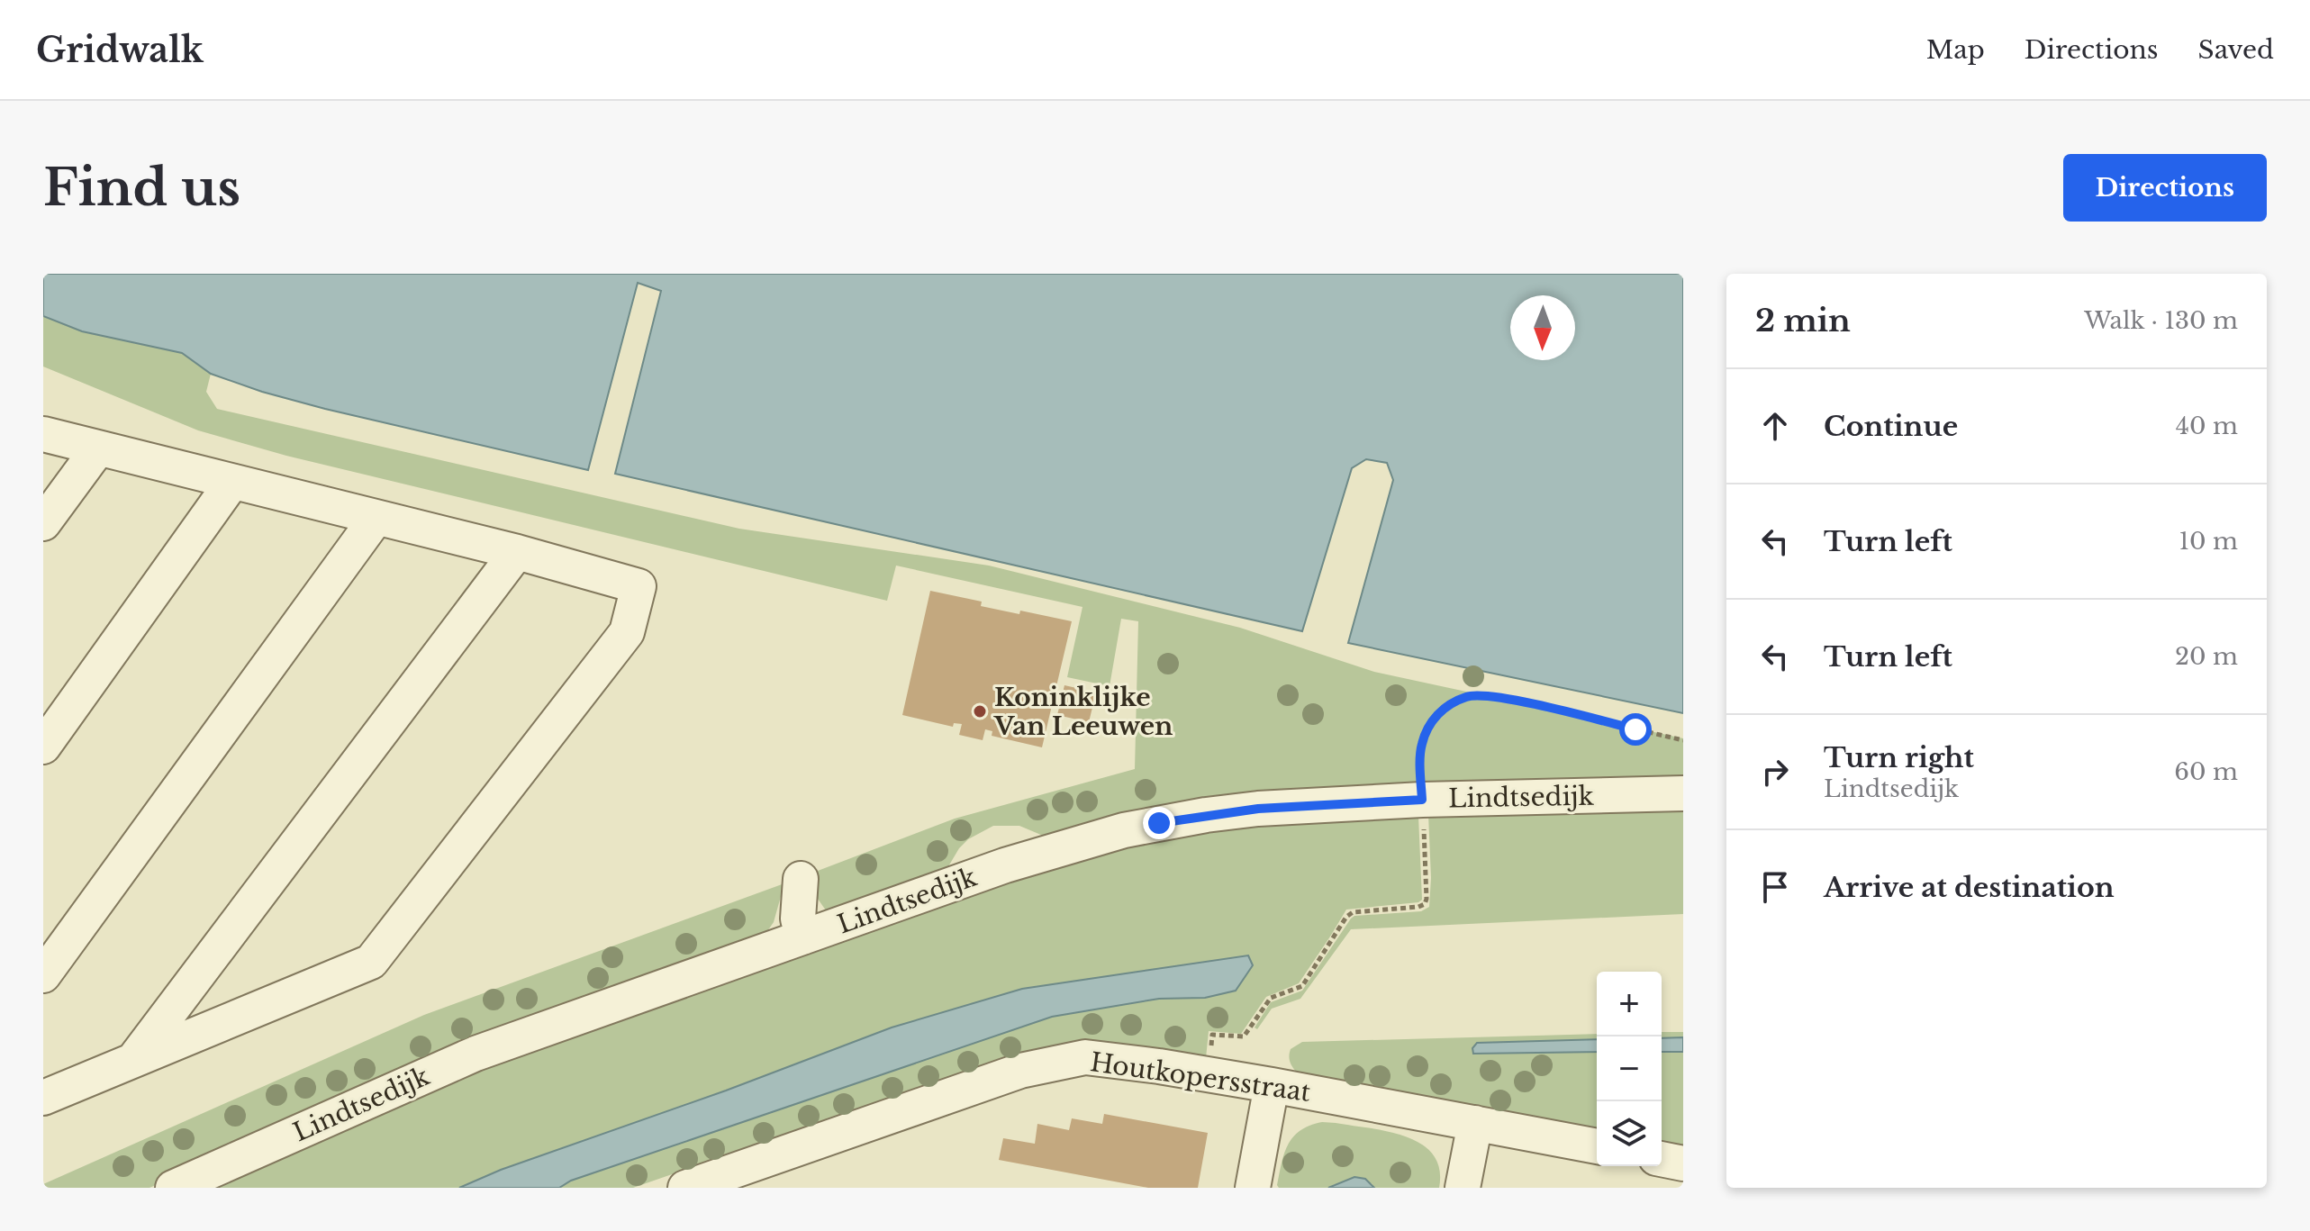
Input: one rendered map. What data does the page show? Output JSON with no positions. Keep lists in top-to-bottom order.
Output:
{
  "streets": {
    "street": ["Lindtsedijk", "Houtkopersstraat"]
  },
  "places": ["Koninklijke Van Leeuwen"],
  "north": "bottom",
  "page": {
    "header": "Gridwalk",
    "nav": ["Map", "Directions", "Saved"],
    "buttons": "Directions",
    "title": "Find us",
    "heading": ["2 min", "Walk · 130 m"],
    "list": [
      ["Continue", "40 m"],
      ["Turn left", "10 m"],
      ["Turn left", "20 m"],
      ["Turn right", "Lindtsedijk", "60 m"],
      "Arrive at destination"
    ],
    "map_buttons": ["+", "−"]
  }
}
